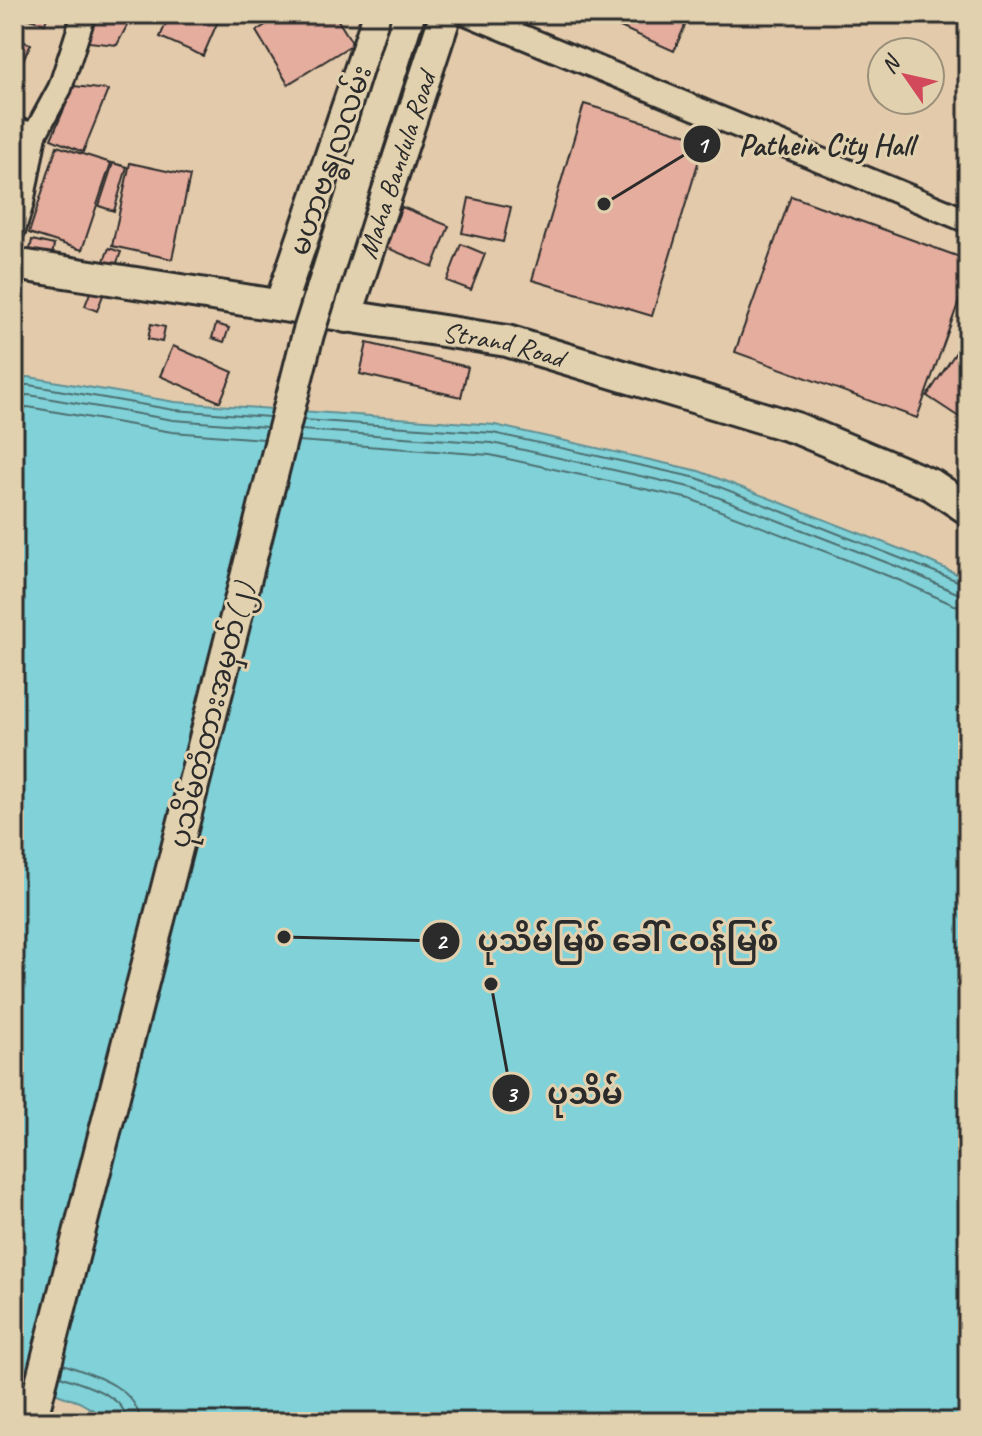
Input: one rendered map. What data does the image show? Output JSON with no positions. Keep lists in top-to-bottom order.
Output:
{
  "streets": {
    "street": [
      "မဟာဗန္ဓုလလမ်း",
      "Maha Bandula Road",
      "Strand Road",
      "ပုသိမ်တံတားအမှတ်(၂)"
    ]
  },
  "crossings": [
    ["မဟာဗန္ဓုလလမ်း", "Strand Road"],
    ["Maha Bandula Road", "Strand Road"]
  ],
  "places": ["Pathein City Hall", "ပုသိမ်မြစ် ခေါ် ငဝန်မြစ်", "ပုသိမ်"],
  "north": "top left"
}
